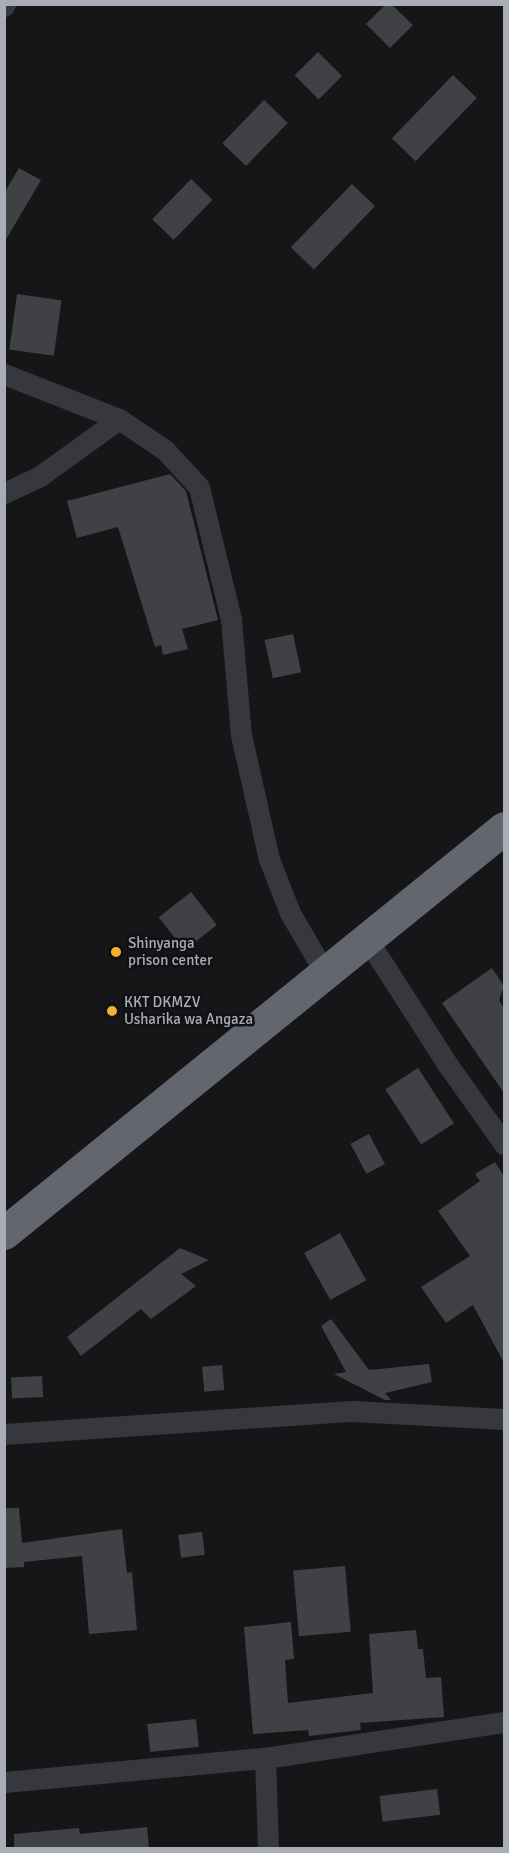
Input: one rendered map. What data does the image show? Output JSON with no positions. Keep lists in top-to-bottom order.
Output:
{
  "places": ["Shinyanga prison center", "KKT DKMZV Usharika wa Angaza"]
}
